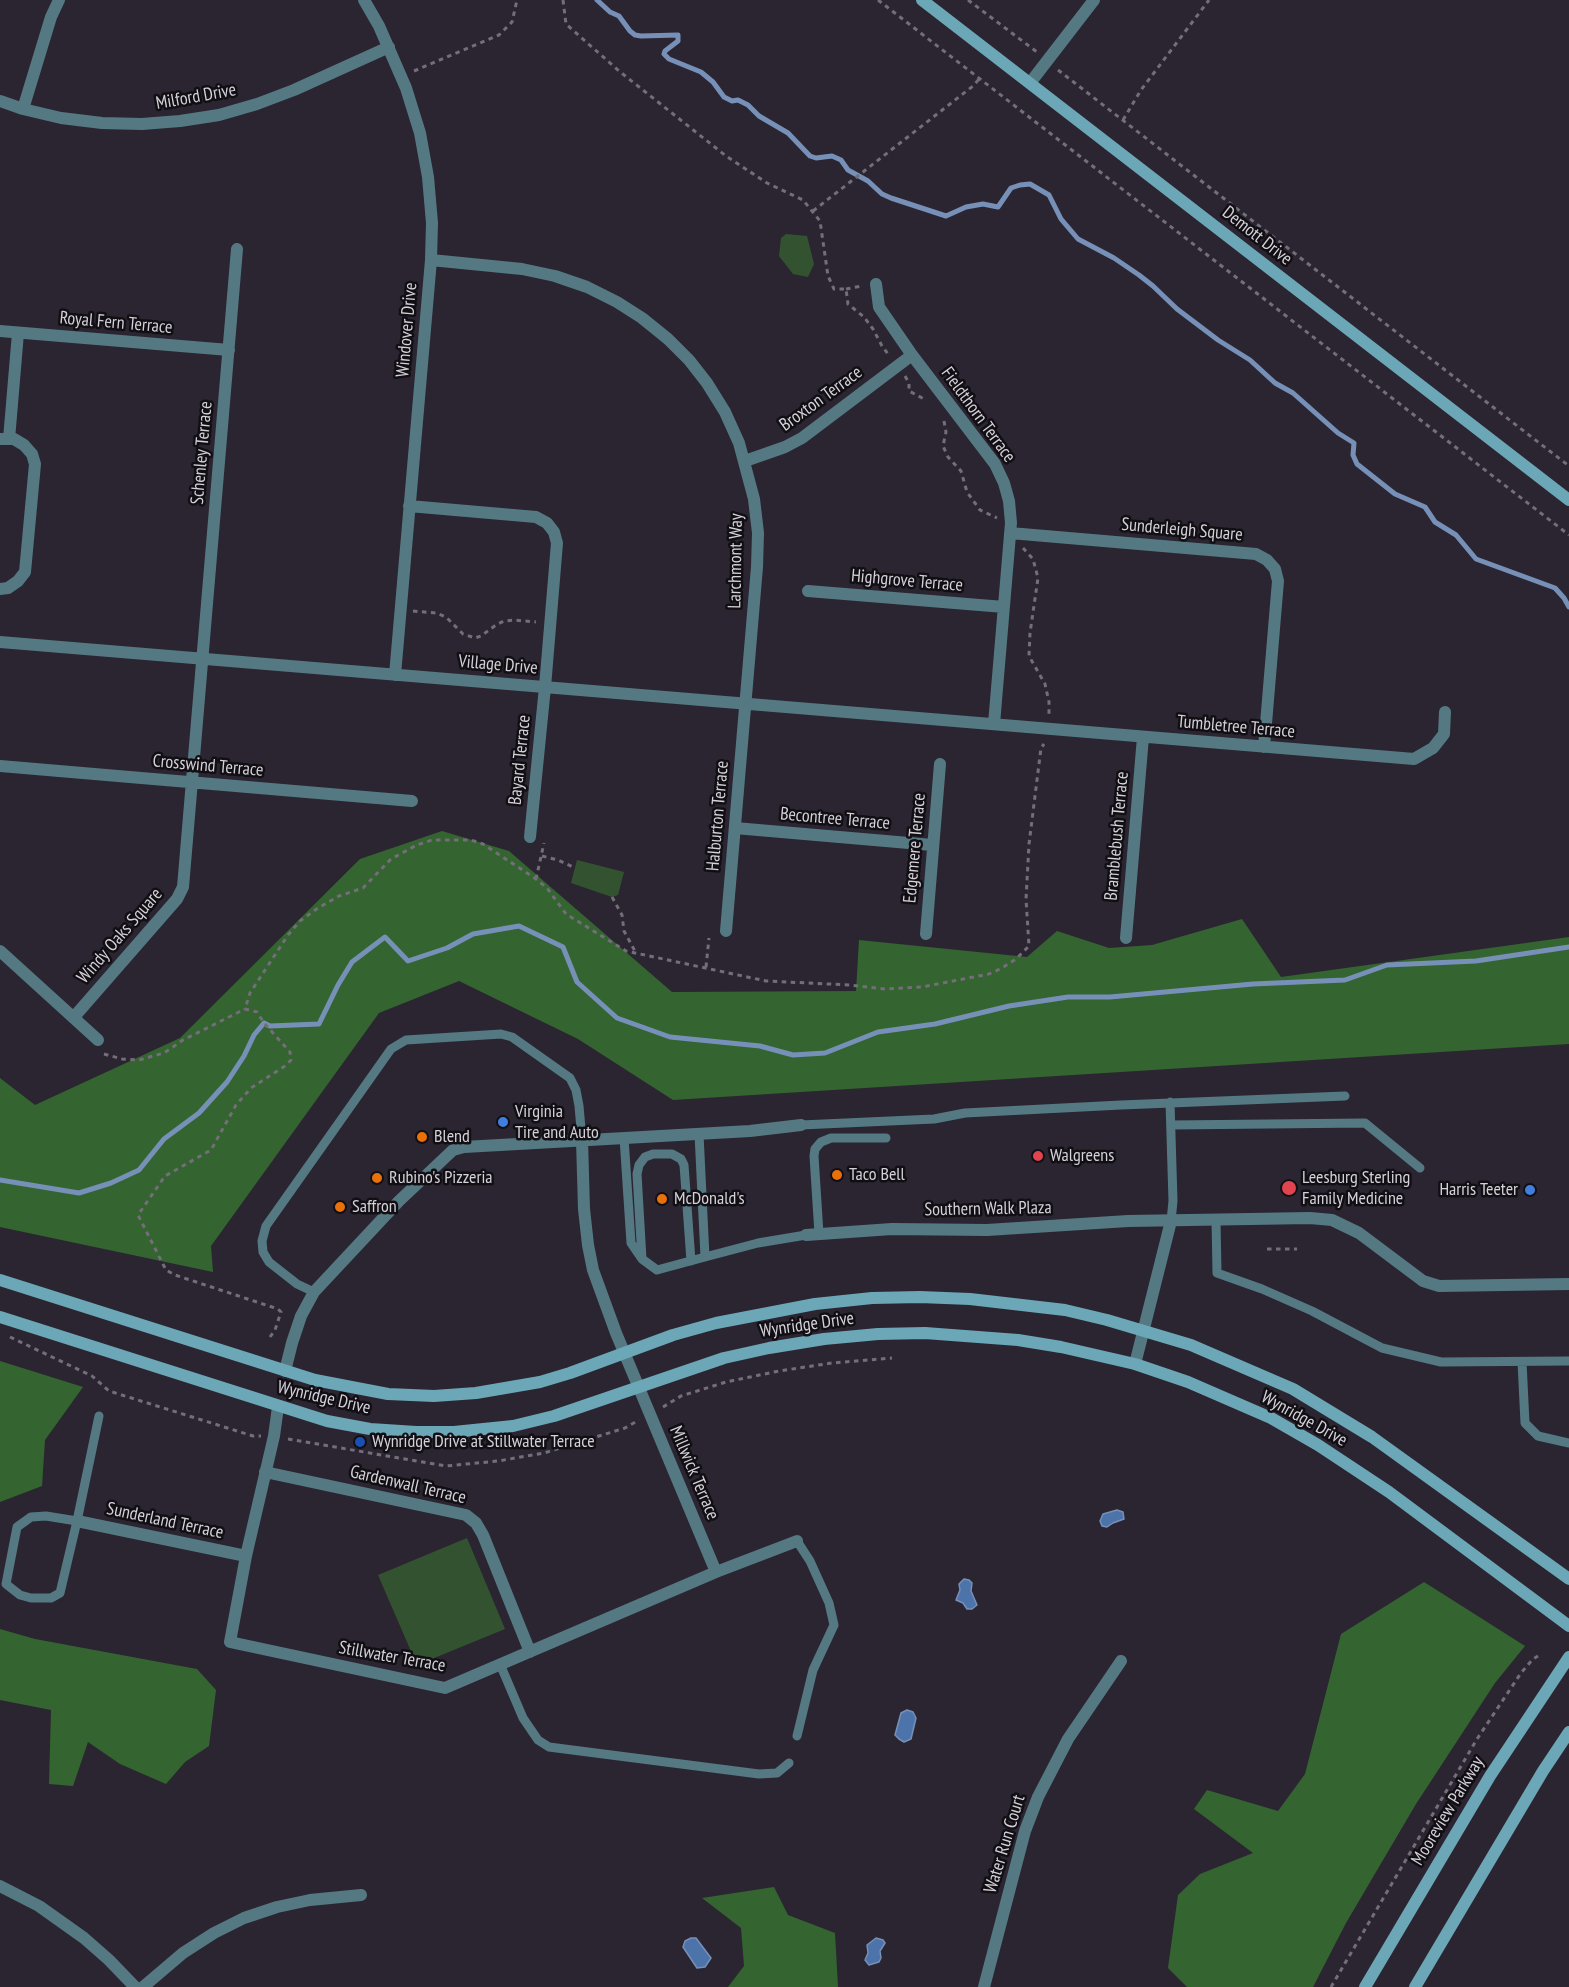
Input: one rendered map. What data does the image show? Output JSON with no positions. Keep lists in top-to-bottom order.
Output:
{
  "streets": {
    "street": [
      "Milford Drive",
      "Demott Drive",
      "Royal Fern Terrace",
      "Windover Drive",
      "Broxton Terrace",
      "Fieldthorn Terrace",
      "Schenley Terrace",
      "Sunderleigh Square",
      "Larchmont Way",
      "Highgrove Terrace",
      "Village Drive",
      "Tumbletree Terrace",
      "Bayard Terrace",
      "Crosswind Terrace",
      "Halburton Terrace",
      "Becontree Terrace",
      "Bramblebush Terrace",
      "Edgemere Terrace",
      "Windy Oaks Square",
      "Southern Walk Plaza",
      "Wynridge Drive",
      "Millwick Terrace",
      "Gardenwall Terrace",
      "Sunderland Terrace",
      "Stillwater Terrace",
      "Mooreview Parkway",
      "Water Run Court"
    ]
  },
  "crossings": [
    ["Milford Drive", "Windover Drive"],
    ["Royal Fern Terrace", "Schenley Terrace"],
    ["Windover Drive", "Larchmont Way"],
    ["Windover Drive", "Village Drive"],
    ["Windover Drive", "Bayard Terrace"],
    ["Broxton Terrace", "Fieldthorn Terrace"],
    ["Broxton Terrace", "Larchmont Way"],
    ["Fieldthorn Terrace", "Sunderleigh Square"],
    ["Fieldthorn Terrace", "Highgrove Terrace"],
    ["Fieldthorn Terrace", "Village Drive"],
    ["Fieldthorn Terrace", "Tumbletree Terrace"],
    ["Schenley Terrace", "Village Drive"],
    ["Schenley Terrace", "Windy Oaks Square"],
    ["Sunderleigh Square", "Tumbletree Terrace"],
    ["Larchmont Way", "Village Drive"],
    ["Larchmont Way", "Halburton Terrace"],
    ["Village Drive", "Tumbletree Terrace"],
    ["Village Drive", "Bayard Terrace"],
    ["Village Drive", "Halburton Terrace"],
    ["Village Drive", "Windy Oaks Square"],
    ["Tumbletree Terrace", "Bramblebush Terrace"],
    ["Crosswind Terrace", "Windy Oaks Square"],
    ["Halburton Terrace", "Becontree Terrace"],
    ["Becontree Terrace", "Edgemere Terrace"],
    ["Wynridge Drive", "Millwick Terrace"],
    ["Wynridge Drive", "Stillwater Terrace"],
    ["Millwick Terrace", "Stillwater Terrace"],
    ["Gardenwall Terrace", "Stillwater Terrace"],
    ["Sunderland Terrace", "Stillwater Terrace"]
  ],
  "places": [
    "Virginia Tire and Auto",
    "Blend",
    "Walgreens",
    "Taco Bell",
    "Rubino's Pizzeria",
    "Leesburg Sterling Family Medicine",
    "Harris Teeter",
    "McDonald's",
    "Saffron",
    "Wynridge Drive at Stillwater Terrace"
  ]
}
